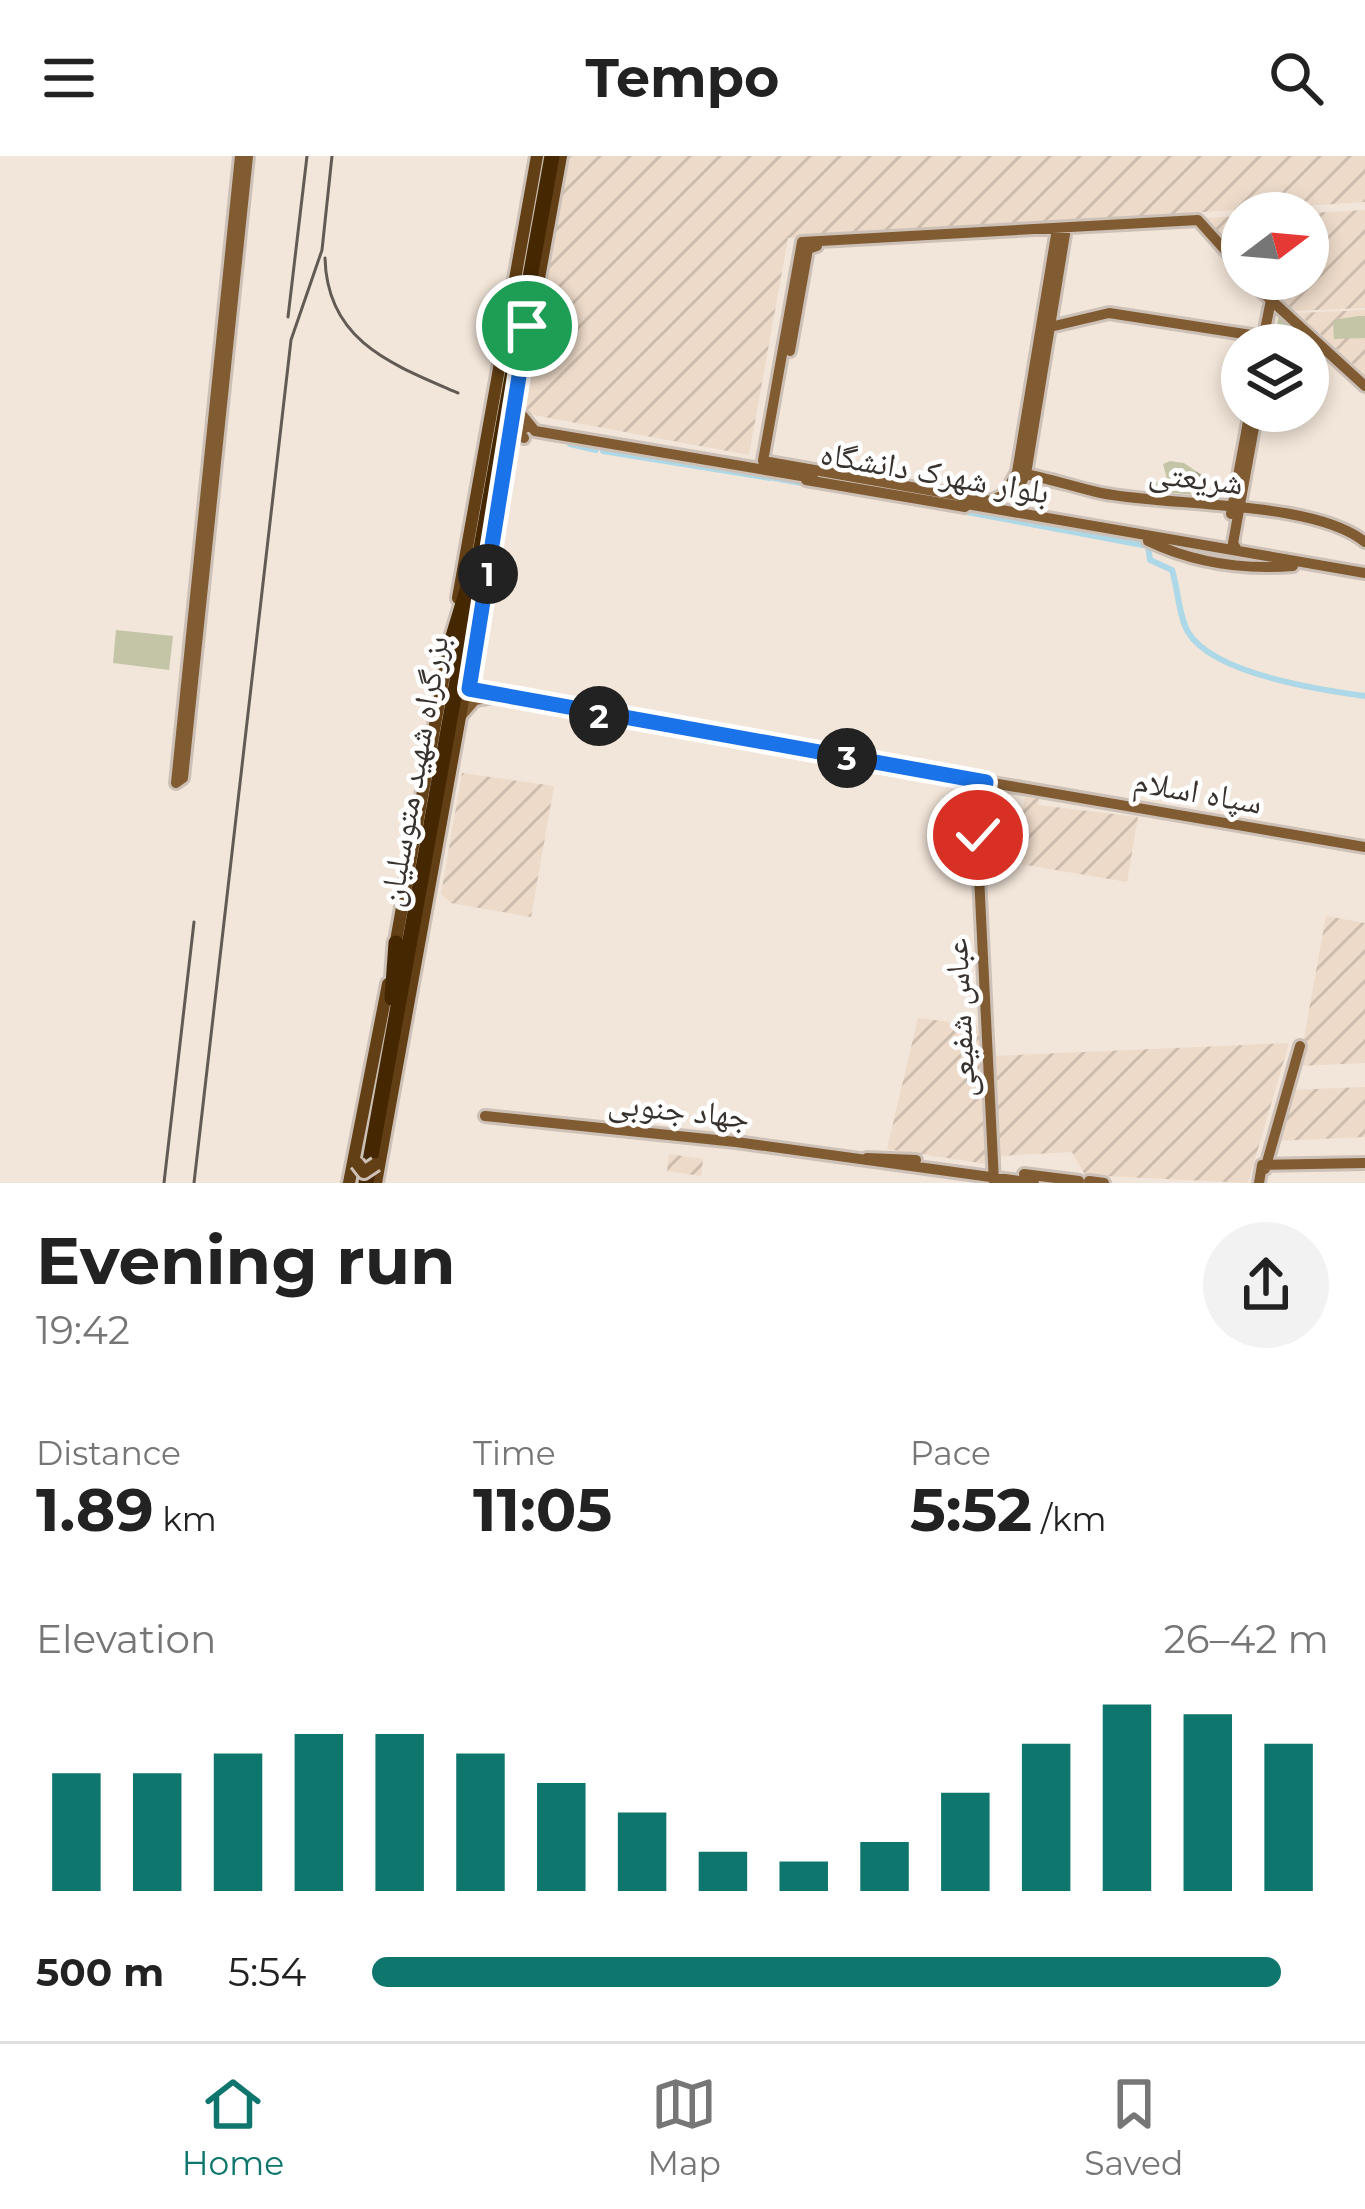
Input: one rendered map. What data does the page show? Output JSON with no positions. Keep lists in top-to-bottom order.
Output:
{
  "streets": {
    "highway": ["بزرگراه شهید متوسلیان"],
    "street": [
      "بلوار شهرک دانشگاه",
      "شریعتی",
      "سپاه اسلام",
      "عباس شفیعی",
      "جهاد جنوبی"
    ]
  },
  "crossings": [
    ["سپاه اسلام", "عباس شفیعی"],
    ["عباس شفیعی", "جهاد جنوبی"]
  ],
  "north": "right",
  "page": {
    "header": "Tempo",
    "pins": ["1", "2", "3"],
    "heading": ["Evening run", "19:42"],
    "stats": [
      ["Distance", "1.89 km"],
      ["Time", "11:05"],
      ["Pace", "5:52 /km"]
    ],
    "chart": ["Elevation", "26–42 m"],
    "list": [
      {
        "name": "500 m",
        "note": "5:54"
      }
    ],
    "tabs": ["Home", "Map", "Saved"]
  }
}
